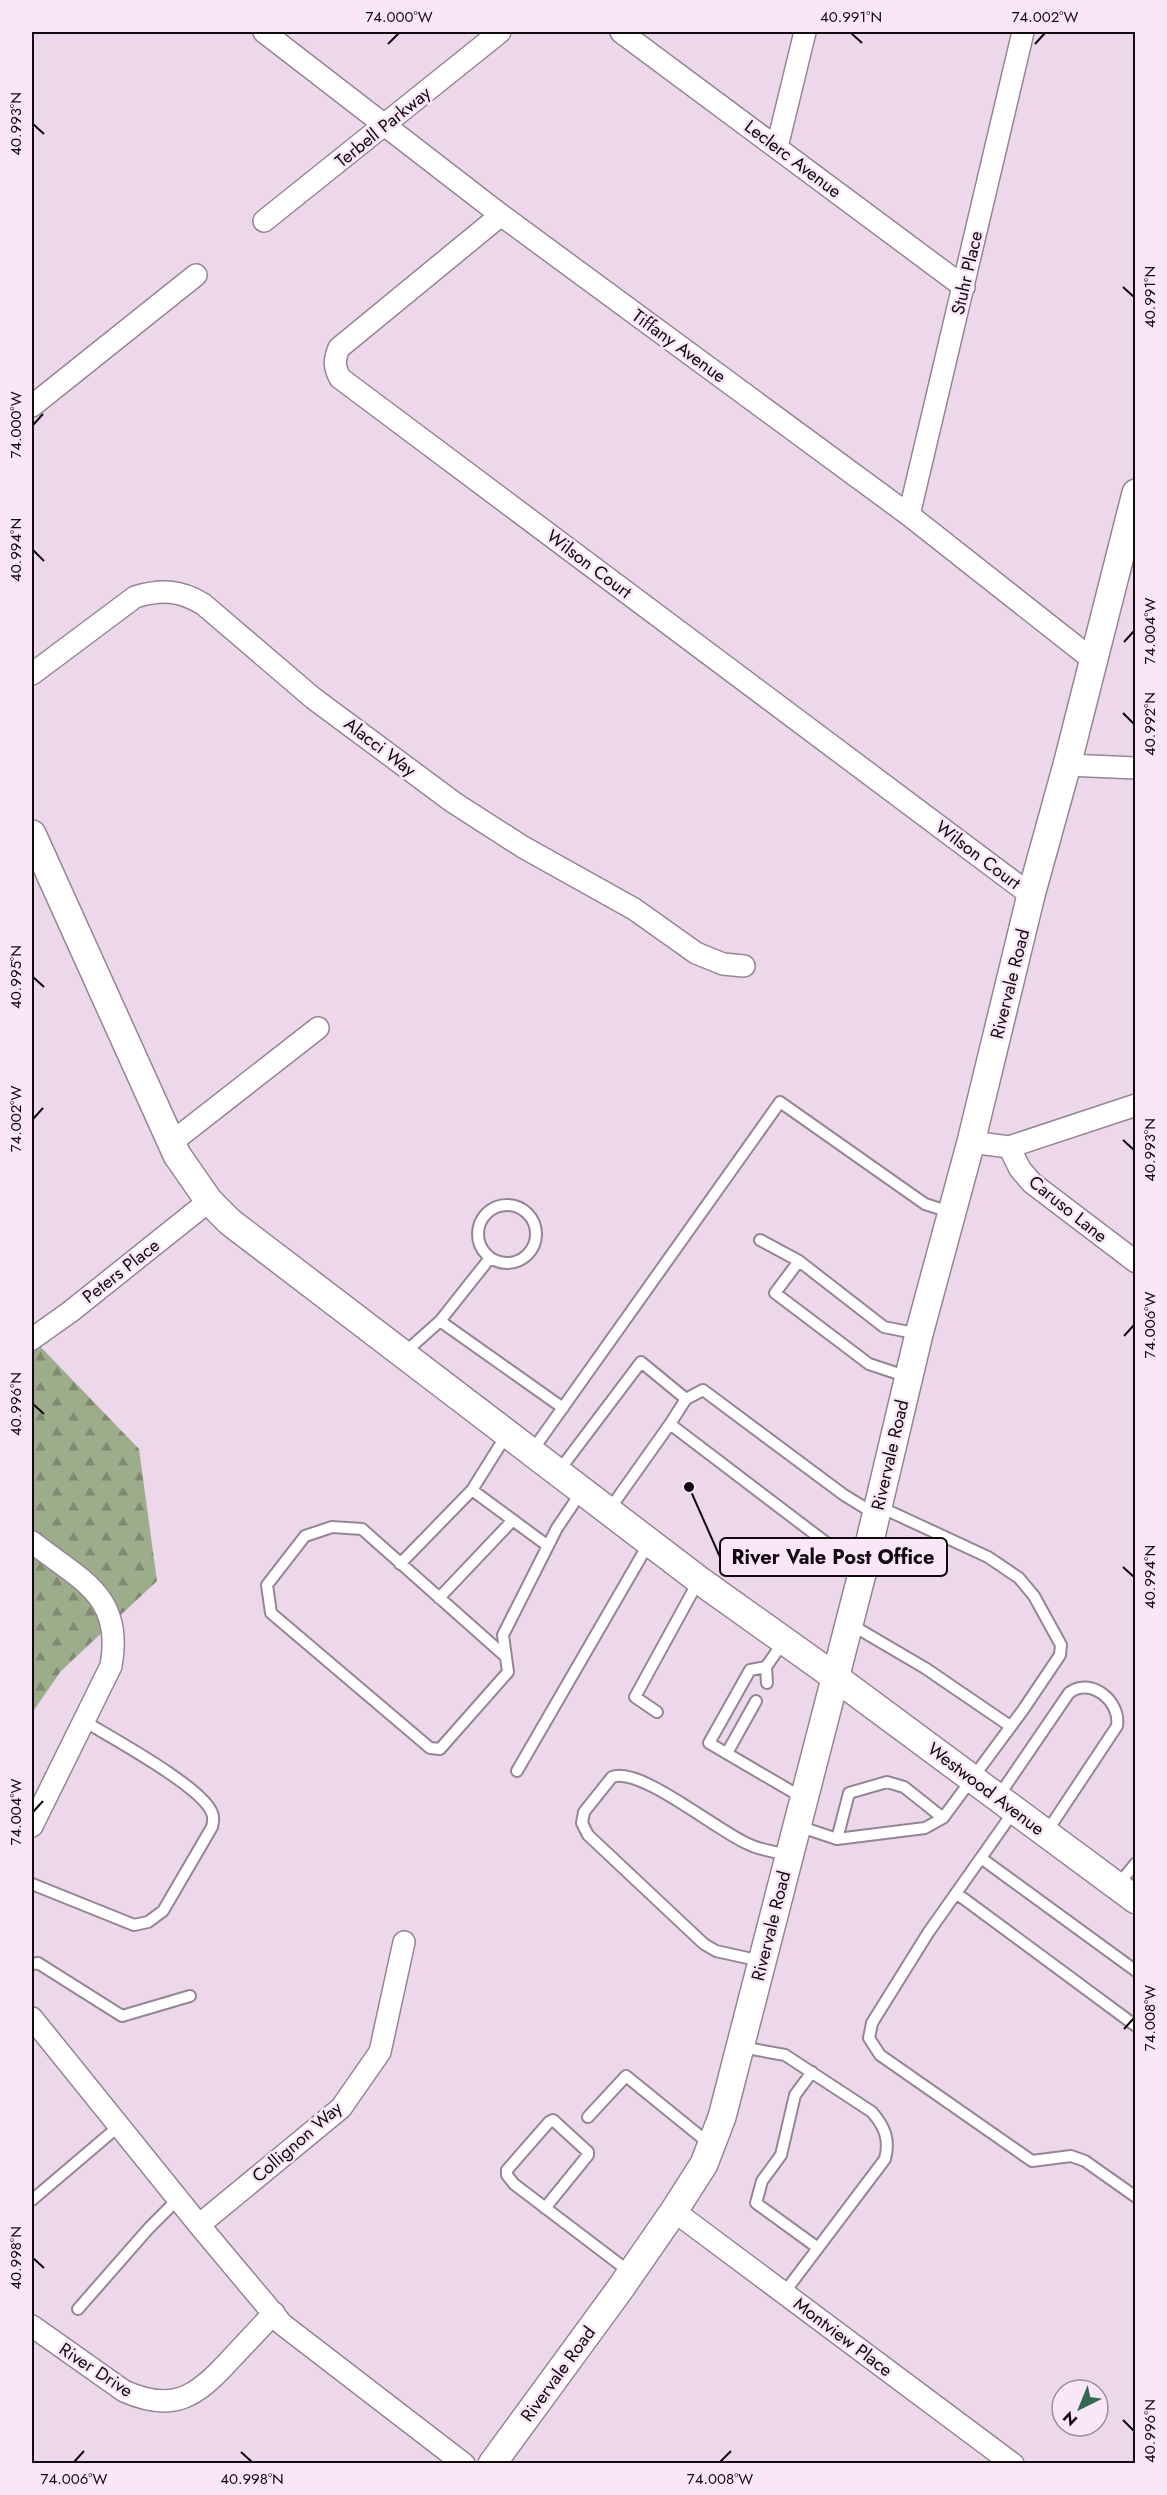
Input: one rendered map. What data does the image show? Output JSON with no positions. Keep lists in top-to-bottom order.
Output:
{
  "streets": {
    "street": [
      "Terbell Parkway",
      "Leclerc Avenue",
      "Stuhr Place",
      "Tiffany Avenue",
      "Wilson Court",
      "Alacci Way",
      "Rivervale Road",
      "Caruso Lane",
      "Peters Place",
      "Westwood Avenue",
      "Collignon Way",
      "Montview Place",
      "River Drive"
    ]
  },
  "crossings": [
    ["Terbell Parkway", "Tiffany Avenue"],
    ["Leclerc Avenue", "Stuhr Place"],
    ["Stuhr Place", "Tiffany Avenue"],
    ["Tiffany Avenue", "Wilson Court"],
    ["Tiffany Avenue", "Rivervale Road"],
    ["Wilson Court", "Rivervale Road"],
    ["Rivervale Road", "Westwood Avenue"],
    ["Rivervale Road", "Montview Place"],
    ["Peters Place", "Westwood Avenue"]
  ],
  "places": ["River Vale Post Office"],
  "north": "bottom left",
  "coordinates": [
    "74.000°W",
    "40.991°N",
    "74.002°W",
    "40.993°N",
    "40.994°N",
    "74.004°W",
    "40.992°N",
    "40.995°N",
    "74.006°W",
    "40.996°N",
    "74.008°W",
    "40.998°N"
  ]
}
